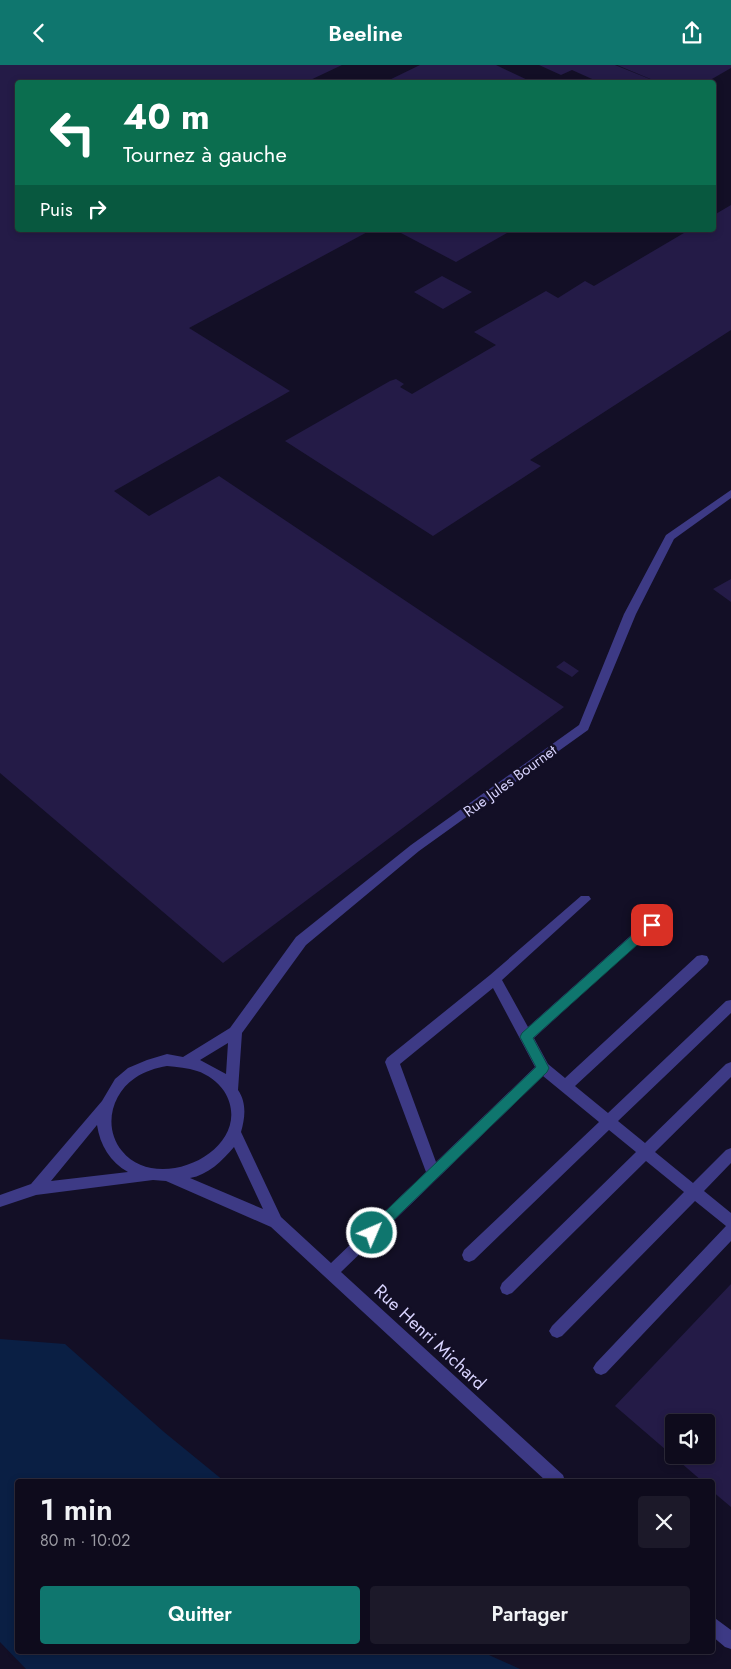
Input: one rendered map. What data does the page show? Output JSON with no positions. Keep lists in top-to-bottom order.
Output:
{
  "streets": {
    "street": ["Rue Jules Bournet", "Rue Henri Michard"]
  },
  "crossings": [
    ["Rue Jules Bournet", "Rue Henri Michard"]
  ],
  "page": {
    "header": "Beeline",
    "turn": ["40 m", "Tournez à gauche"],
    "then": "Puis",
    "heading": ["1 min", "80 m · 10:02"],
    "buttons": ["Quitter", "Partager"]
  }
}
